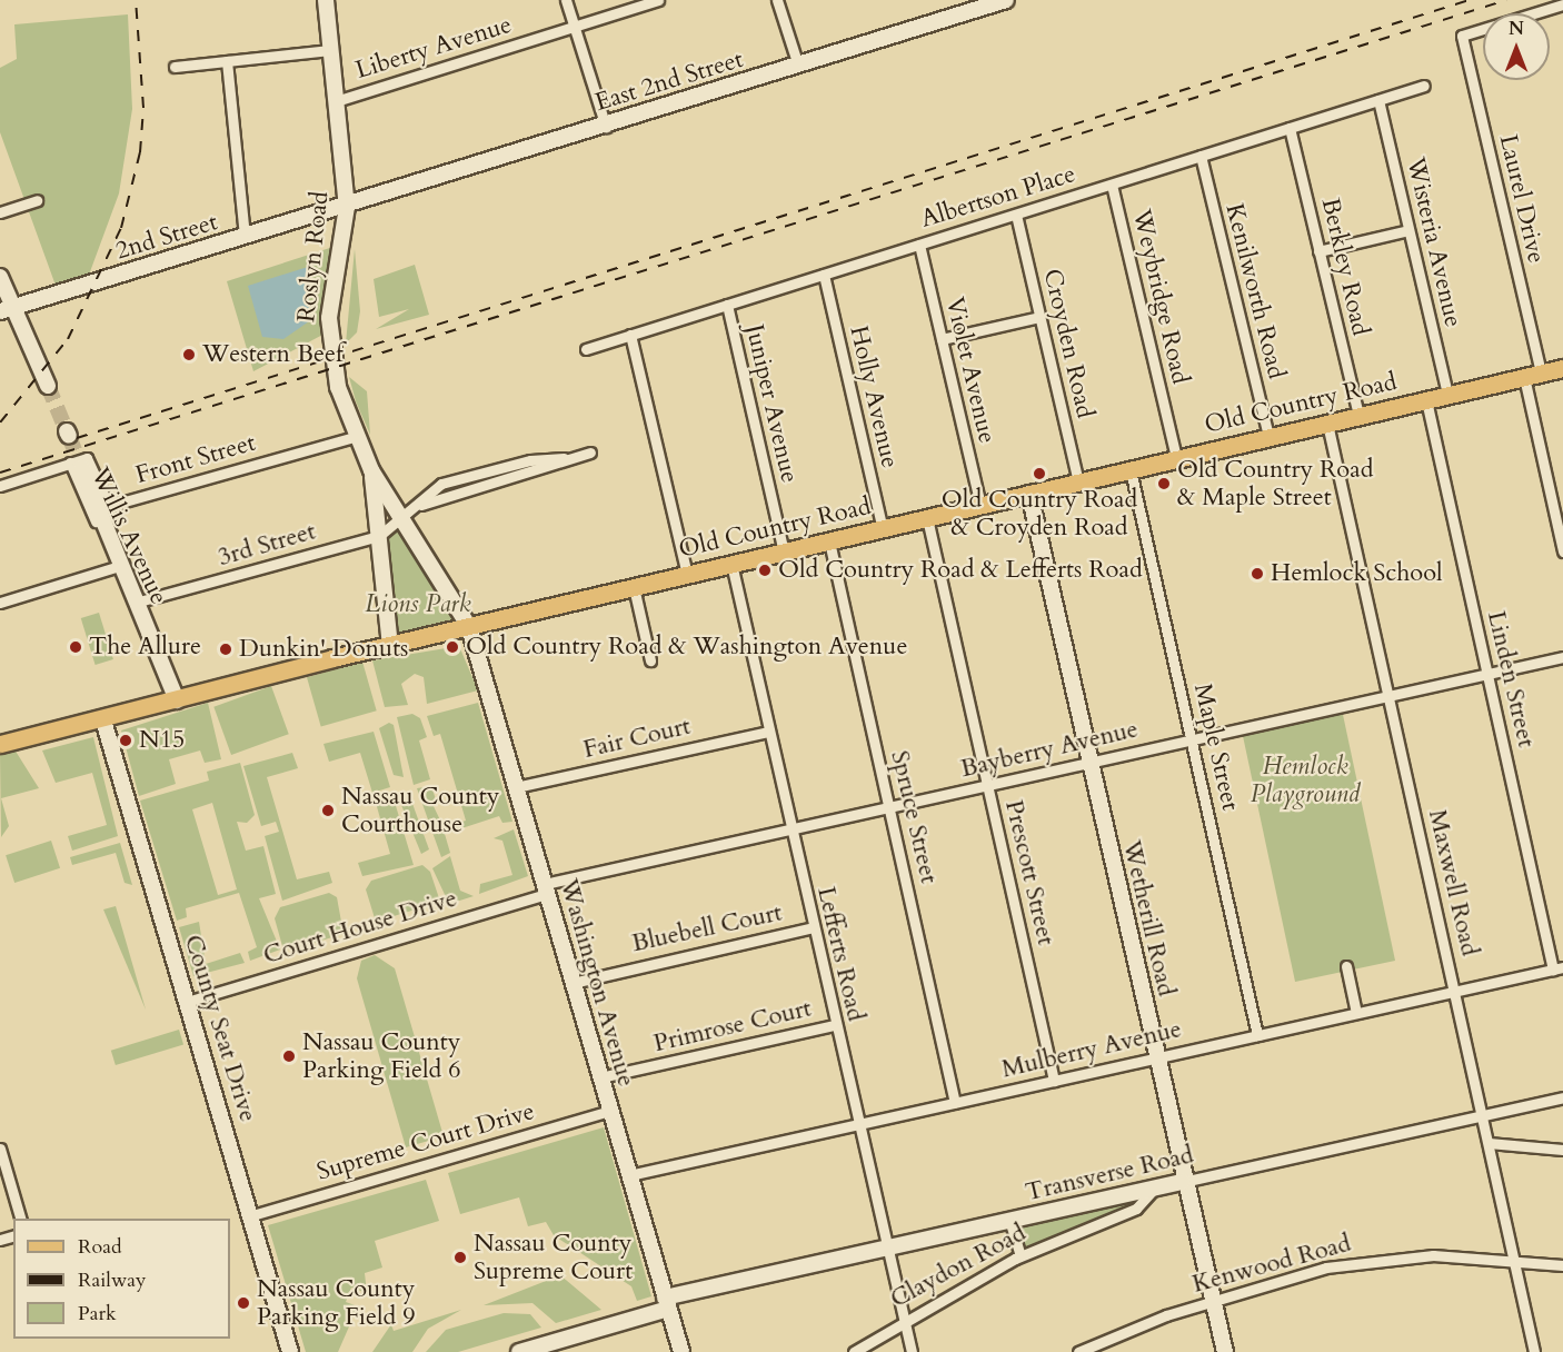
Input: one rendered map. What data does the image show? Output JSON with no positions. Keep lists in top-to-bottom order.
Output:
{
  "streets": {
    "main road": ["Old Country Road"],
    "street": [
      "Liberty Avenue",
      "East 2nd Street",
      "Albertson Place",
      "Laurel Drive",
      "2nd Street",
      "Wisteria Avenue",
      "Roslyn Road",
      "Berkley Road",
      "Kenilworth Road",
      "Weybridge Road",
      "Croyden Road",
      "Violet Avenue",
      "Holly Avenue",
      "Juniper Avenue",
      "Front Street",
      "Willis Avenue",
      "3rd Street",
      "Linden Street",
      "Fair Court",
      "Maple Street",
      "Bayberry Avenue",
      "Spruce Street",
      "Prescott Street",
      "Maxwell Road",
      "Wetherill Road",
      "Court House Drive",
      "Bluebell Court",
      "Lefferts Road",
      "Washington Avenue",
      "Primrose Court",
      "County Seat Drive",
      "Mulberry Avenue",
      "Supreme Court Drive",
      "Transverse Road",
      "Kenwood Road",
      "Claydon Road"
    ]
  },
  "crossings": [
    ["Liberty Avenue", "Roslyn Road"],
    ["East 2nd Street", "2nd Street"],
    ["East 2nd Street", "Roslyn Road"],
    ["Albertson Place", "Wisteria Avenue"],
    ["Albertson Place", "Berkley Road"],
    ["Albertson Place", "Kenilworth Road"],
    ["Albertson Place", "Weybridge Road"],
    ["Albertson Place", "Croyden Road"],
    ["Albertson Place", "Violet Avenue"],
    ["Albertson Place", "Holly Avenue"],
    ["Albertson Place", "Juniper Avenue"],
    ["Laurel Drive", "Old Country Road"],
    ["2nd Street", "Roslyn Road"],
    ["Wisteria Avenue", "Old Country Road"],
    ["Roslyn Road", "Old Country Road"],
    ["Roslyn Road", "Front Street"],
    ["Roslyn Road", "3rd Street"],
    ["Roslyn Road", "Washington Avenue"],
    ["Berkley Road", "Old Country Road"],
    ["Kenilworth Road", "Old Country Road"],
    ["Weybridge Road", "Old Country Road"],
    ["Croyden Road", "Old Country Road"],
    ["Violet Avenue", "Old Country Road"],
    ["Holly Avenue", "Old Country Road"],
    ["Juniper Avenue", "Old Country Road"],
    ["Old Country Road", "Willis Avenue"],
    ["Old Country Road", "Linden Street"],
    ["Old Country Road", "Maple Street"],
    ["Old Country Road", "Spruce Street"],
    ["Old Country Road", "Prescott Street"],
    ["Old Country Road", "Maxwell Road"],
    ["Old Country Road", "Wetherill Road"],
    ["Old Country Road", "Lefferts Road"],
    ["Old Country Road", "Washington Avenue"],
    ["Old Country Road", "County Seat Drive"],
    ["Front Street", "Willis Avenue"],
    ["Willis Avenue", "3rd Street"],
    ["Linden Street", "Bayberry Avenue"],
    ["Linden Street", "Mulberry Avenue"],
    ["Fair Court", "Lefferts Road"],
    ["Fair Court", "Washington Avenue"],
    ["Maple Street", "Bayberry Avenue"],
    ["Maple Street", "Mulberry Avenue"],
    ["Bayberry Avenue", "Spruce Street"],
    ["Bayberry Avenue", "Prescott Street"],
    ["Bayberry Avenue", "Maxwell Road"],
    ["Bayberry Avenue", "Wetherill Road"],
    ["Bayberry Avenue", "Court House Drive"],
    ["Bayberry Avenue", "Lefferts Road"],
    ["Bayberry Avenue", "Washington Avenue"],
    ["Spruce Street", "Mulberry Avenue"],
    ["Prescott Street", "Mulberry Avenue"],
    ["Maxwell Road", "Mulberry Avenue"],
    ["Maxwell Road", "Transverse Road"],
    ["Maxwell Road", "Kenwood Road"],
    ["Wetherill Road", "Mulberry Avenue"],
    ["Wetherill Road", "Transverse Road"],
    ["Wetherill Road", "Kenwood Road"],
    ["Court House Drive", "Washington Avenue"],
    ["Court House Drive", "County Seat Drive"],
    ["Bluebell Court", "Lefferts Road"],
    ["Bluebell Court", "Washington Avenue"],
    ["Lefferts Road", "Primrose Court"],
    ["Lefferts Road", "Mulberry Avenue"],
    ["Lefferts Road", "Transverse Road"],
    ["Lefferts Road", "Claydon Road"],
    ["Washington Avenue", "Primrose Court"],
    ["Washington Avenue", "Mulberry Avenue"],
    ["Washington Avenue", "Supreme Court Drive"],
    ["Washington Avenue", "Transverse Road"],
    ["County Seat Drive", "Supreme Court Drive"],
    ["Transverse Road", "Claydon Road"]
  ],
  "parks": ["Lions Park", "Hemlock Playground"],
  "places": [
    "Western Beef",
    "Old Country Road & Croyden Road",
    "Old Country Road & Maple Street",
    "Old Country Road & Lefferts Road",
    "Hemlock School",
    "The Allure",
    "Old Country Road & Washington Avenue",
    "Dunkin' Donuts",
    "N15",
    "Nassau County Courthouse",
    "Nassau County Parking Field 6",
    "Nassau County Supreme Court",
    "Nassau County Parking Field 9"
  ],
  "legend": ["Road", "Railway", "Park"],
  "north": "top"
}
